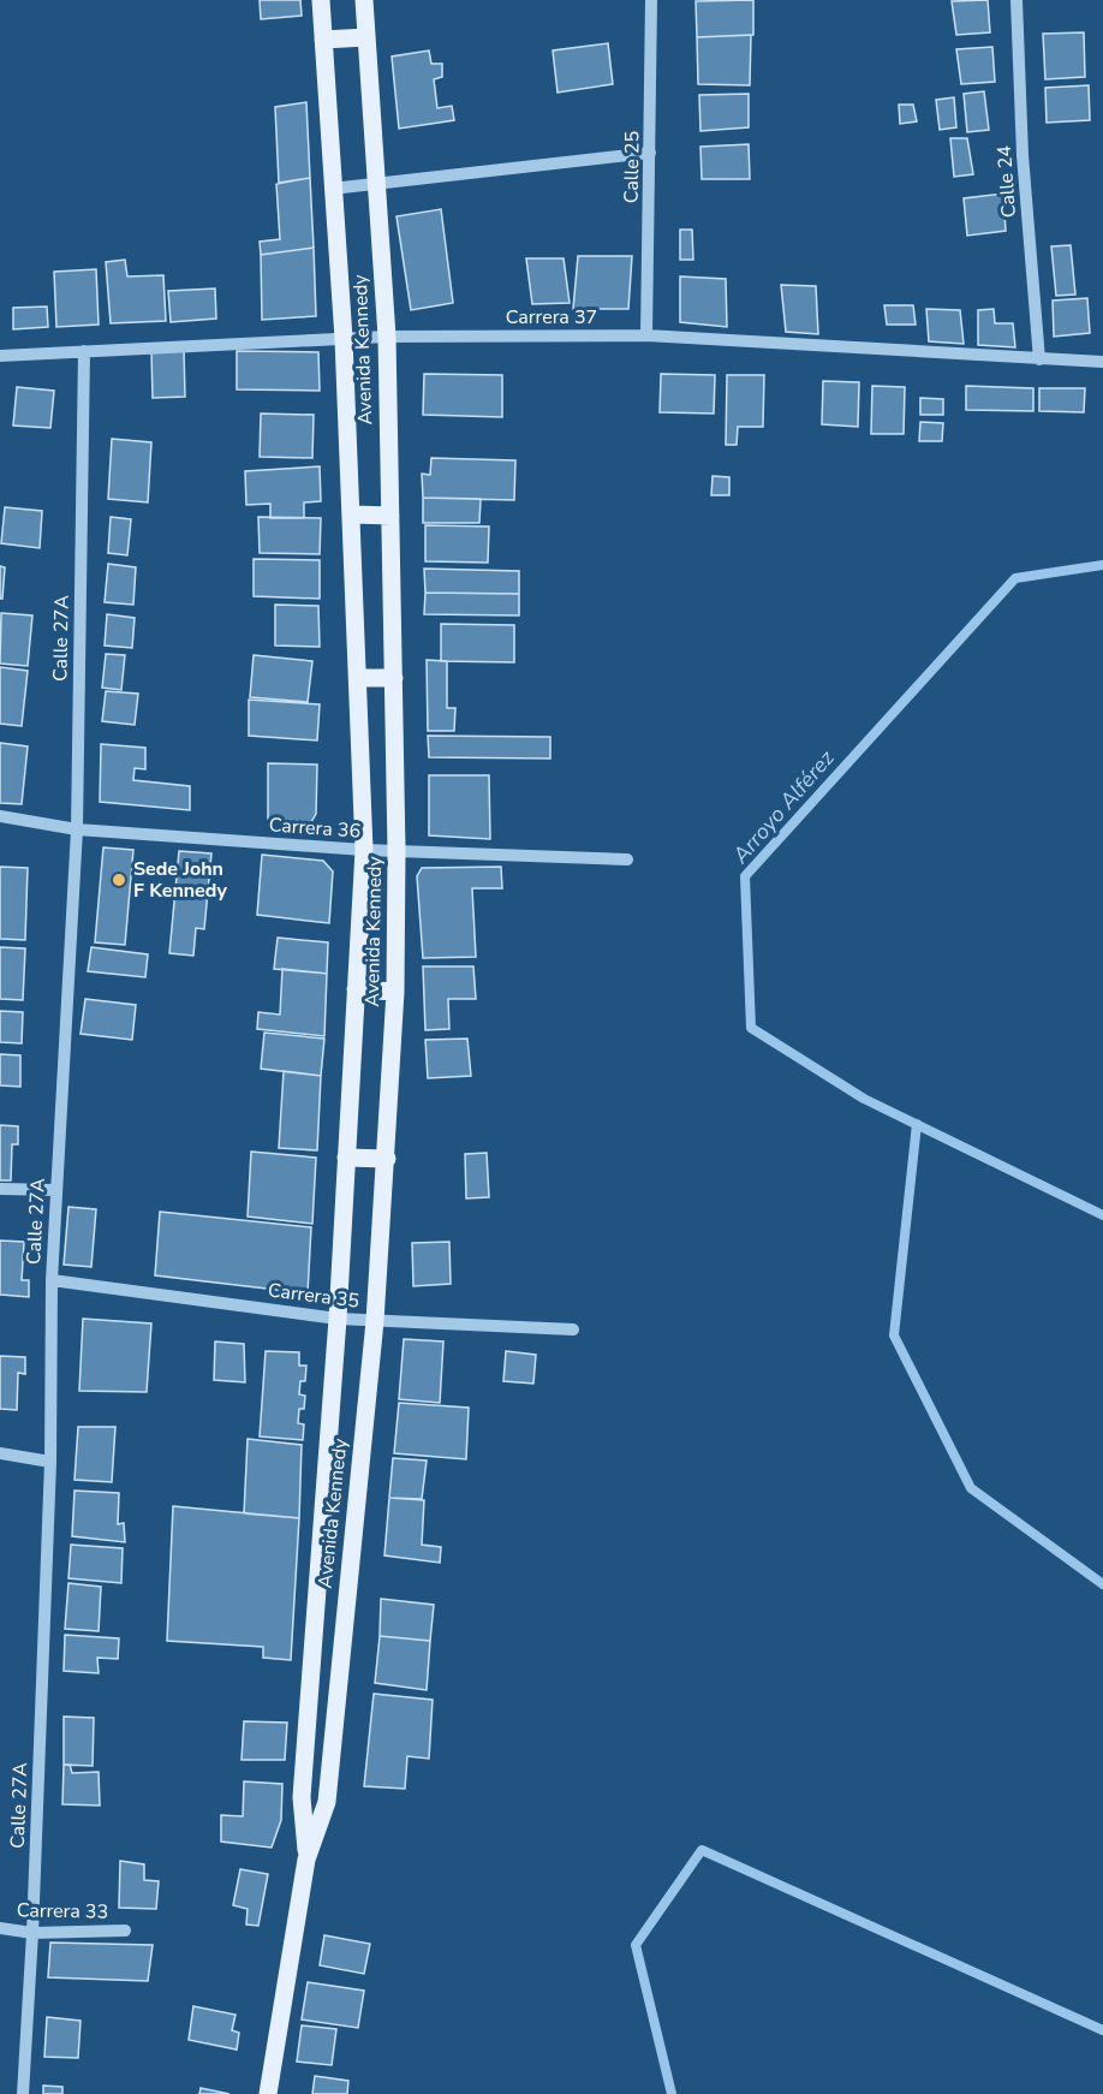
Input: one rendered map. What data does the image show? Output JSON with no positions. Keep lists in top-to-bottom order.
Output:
{
  "streets": {
    "main road": ["Avenida Kennedy"],
    "street": [
      "Calle 25",
      "Calle 24",
      "Carrera 37",
      "Calle 27A",
      "Carrera 36",
      "Carrera 35",
      "Carrera 33"
    ]
  },
  "crossings": [
    ["Calle 25", "Carrera 37"],
    ["Calle 24", "Carrera 37"],
    ["Carrera 37", "Avenida Kennedy"],
    ["Carrera 37", "Calle 27A"],
    ["Avenida Kennedy", "Carrera 36"],
    ["Avenida Kennedy", "Carrera 35"],
    ["Calle 27A", "Carrera 36"],
    ["Calle 27A", "Carrera 35"],
    ["Calle 27A", "Carrera 33"]
  ],
  "water": ["Arroyo Alférez"],
  "places": ["Sede John F Kennedy"]
}
